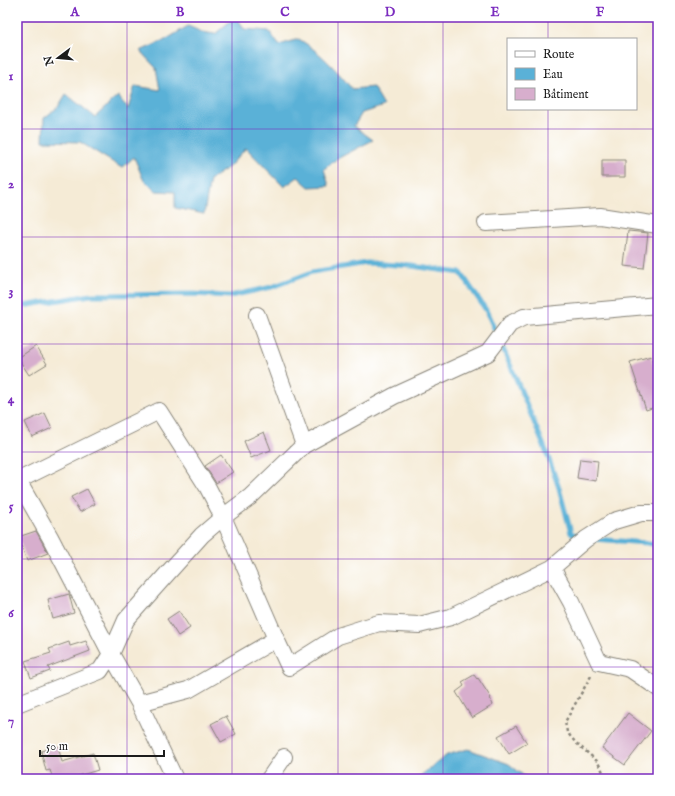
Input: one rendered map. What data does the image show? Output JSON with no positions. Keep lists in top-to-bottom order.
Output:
{
  "legend": ["Route", "Eau", "Bâtiment"],
  "scale_bar": "50 m",
  "north": "left",
  "grid": {
    "columns": [
      "A",
      "B",
      "C",
      "D",
      "E",
      "F"
    ],
    "rows": [
      "1",
      "2",
      "3",
      "4",
      "5",
      "6",
      "7"
    ]
  }
}
